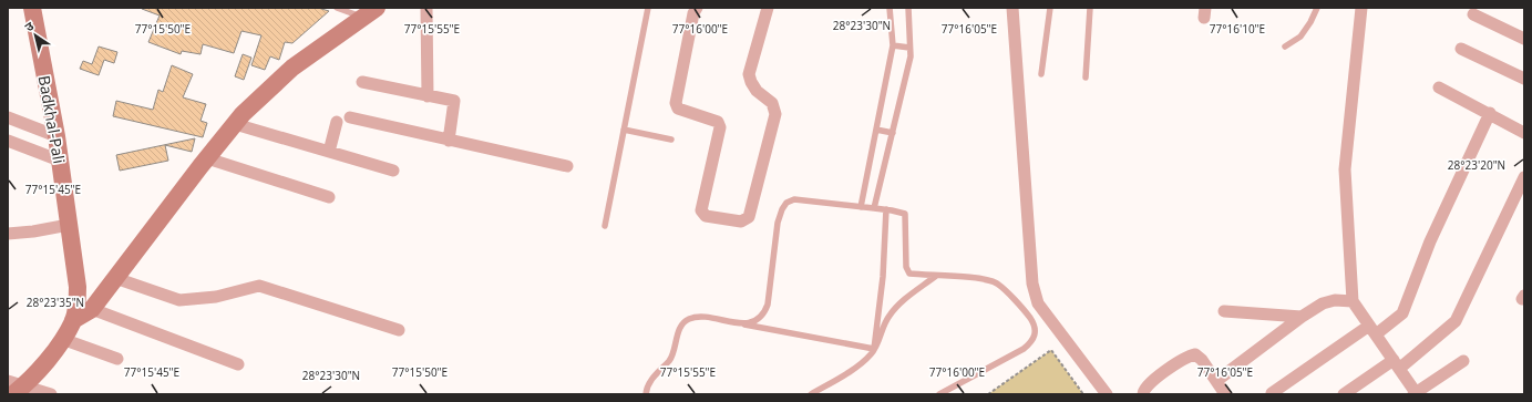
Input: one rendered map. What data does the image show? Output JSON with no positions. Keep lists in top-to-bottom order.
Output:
{
  "streets": {
    "street": ["Badkhal-Pali"]
  },
  "north": "top left",
  "coordinates": [
    "28°23'30\"N",
    "77°15'50\"E",
    "77°16'00\"E",
    "77°16'05\"E",
    "77°16'10\"E",
    "77°15'55\"E",
    "28°23'20\"N",
    "77°15'45\"E",
    "28°23'35\"N"
  ]
}
